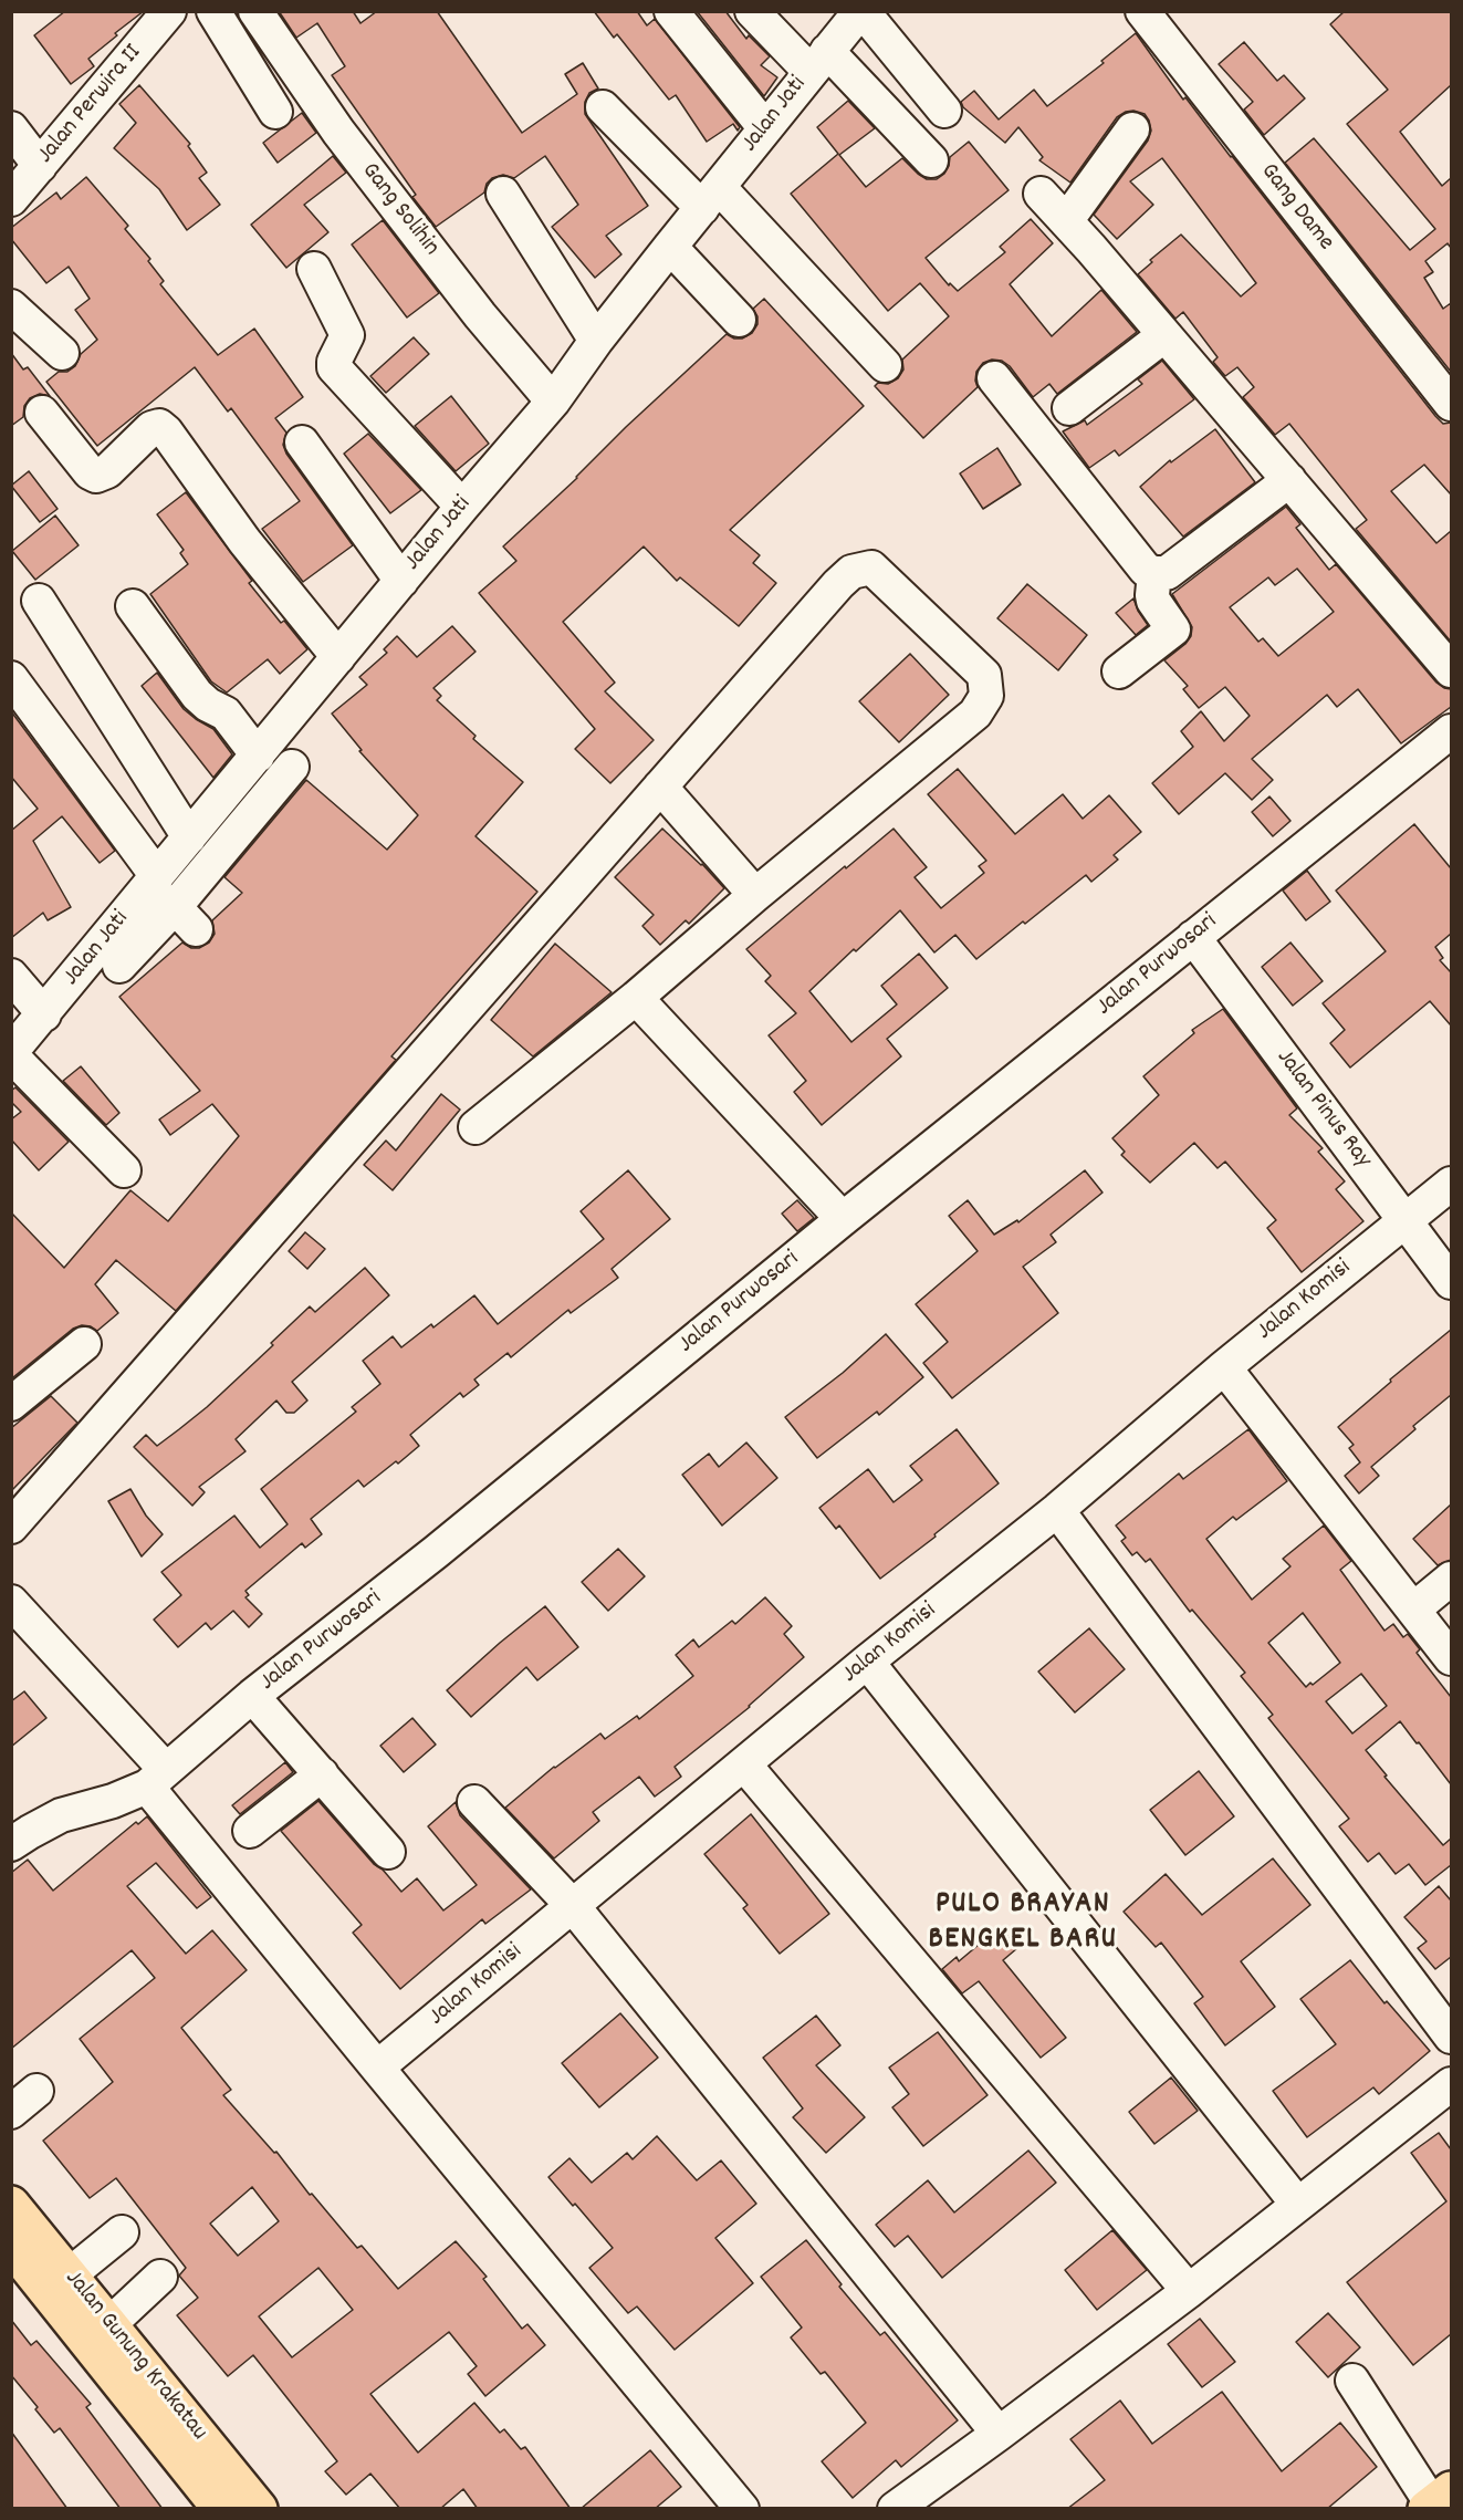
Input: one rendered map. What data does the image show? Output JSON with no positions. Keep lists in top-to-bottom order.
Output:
{
  "streets": {
    "highway": ["Jalan Gunung Krakatau"],
    "street": [
      "Jalan Perwira II",
      "Jalan Jati",
      "Gang Dame",
      "Gang Solihin",
      "Jalan Purwosari",
      "Jalan Pinus Ray",
      "Jalan Komisi"
    ]
  },
  "crossings": [
    ["Jalan Jati", "Gang Solihin"],
    ["Jalan Purwosari", "Jalan Pinus Ray"],
    ["Jalan Pinus Ray", "Jalan Komisi"]
  ],
  "districts": ["PULO BRAYAN BENGKEL BARU"]
}
